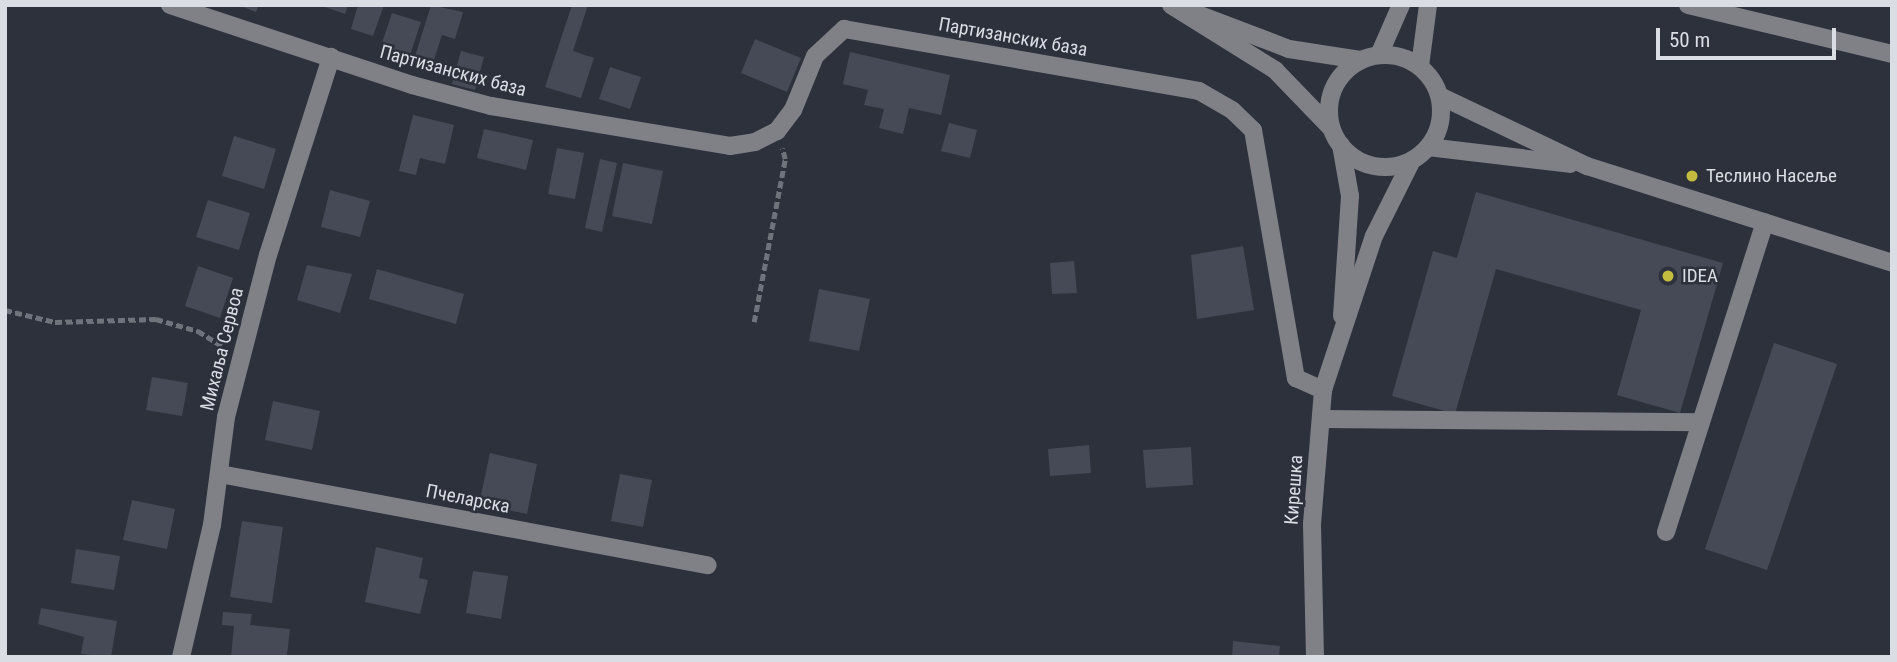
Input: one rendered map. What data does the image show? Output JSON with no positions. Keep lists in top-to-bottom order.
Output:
{
  "streets": {
    "street": [
      "Партизанских база",
      "Михаља Сервоа",
      "Кирешка",
      "Пчеларска"
    ]
  },
  "crossings": [
    ["Партизанских база", "Михаља Сервоа"],
    ["Партизанских база", "Кирешка"],
    ["Михаља Сервоа", "Пчеларска"]
  ],
  "places": ["Теслино Насеље", "IDEA"],
  "scale_bar": "50 m"
}
